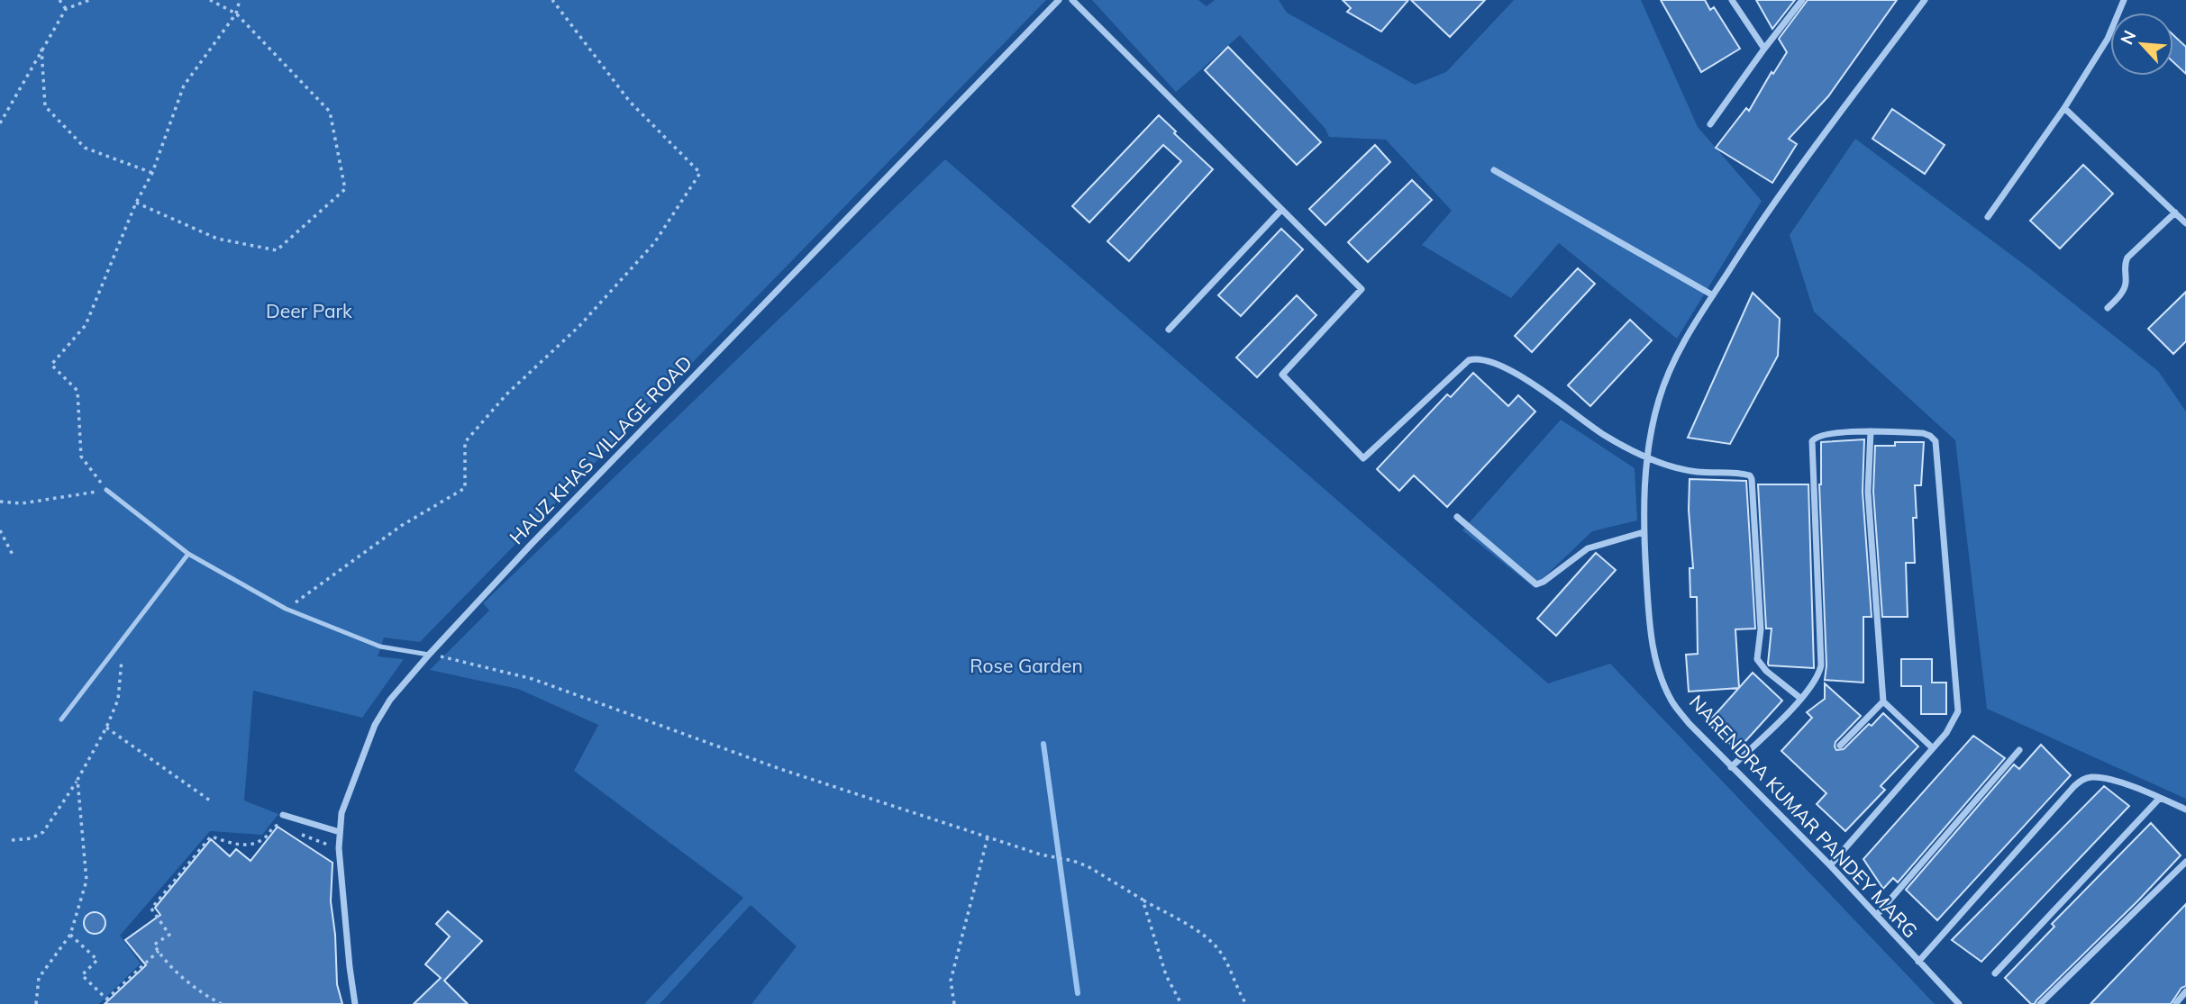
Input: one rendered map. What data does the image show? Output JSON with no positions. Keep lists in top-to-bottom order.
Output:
{
  "streets": {
    "street": ["HAUZ KHAS VILLAGE ROAD", "NARENDRA KUMAR PANDEY MARG"]
  },
  "parks": ["Deer Park", "Rose Garden"],
  "north": "top left"
}
